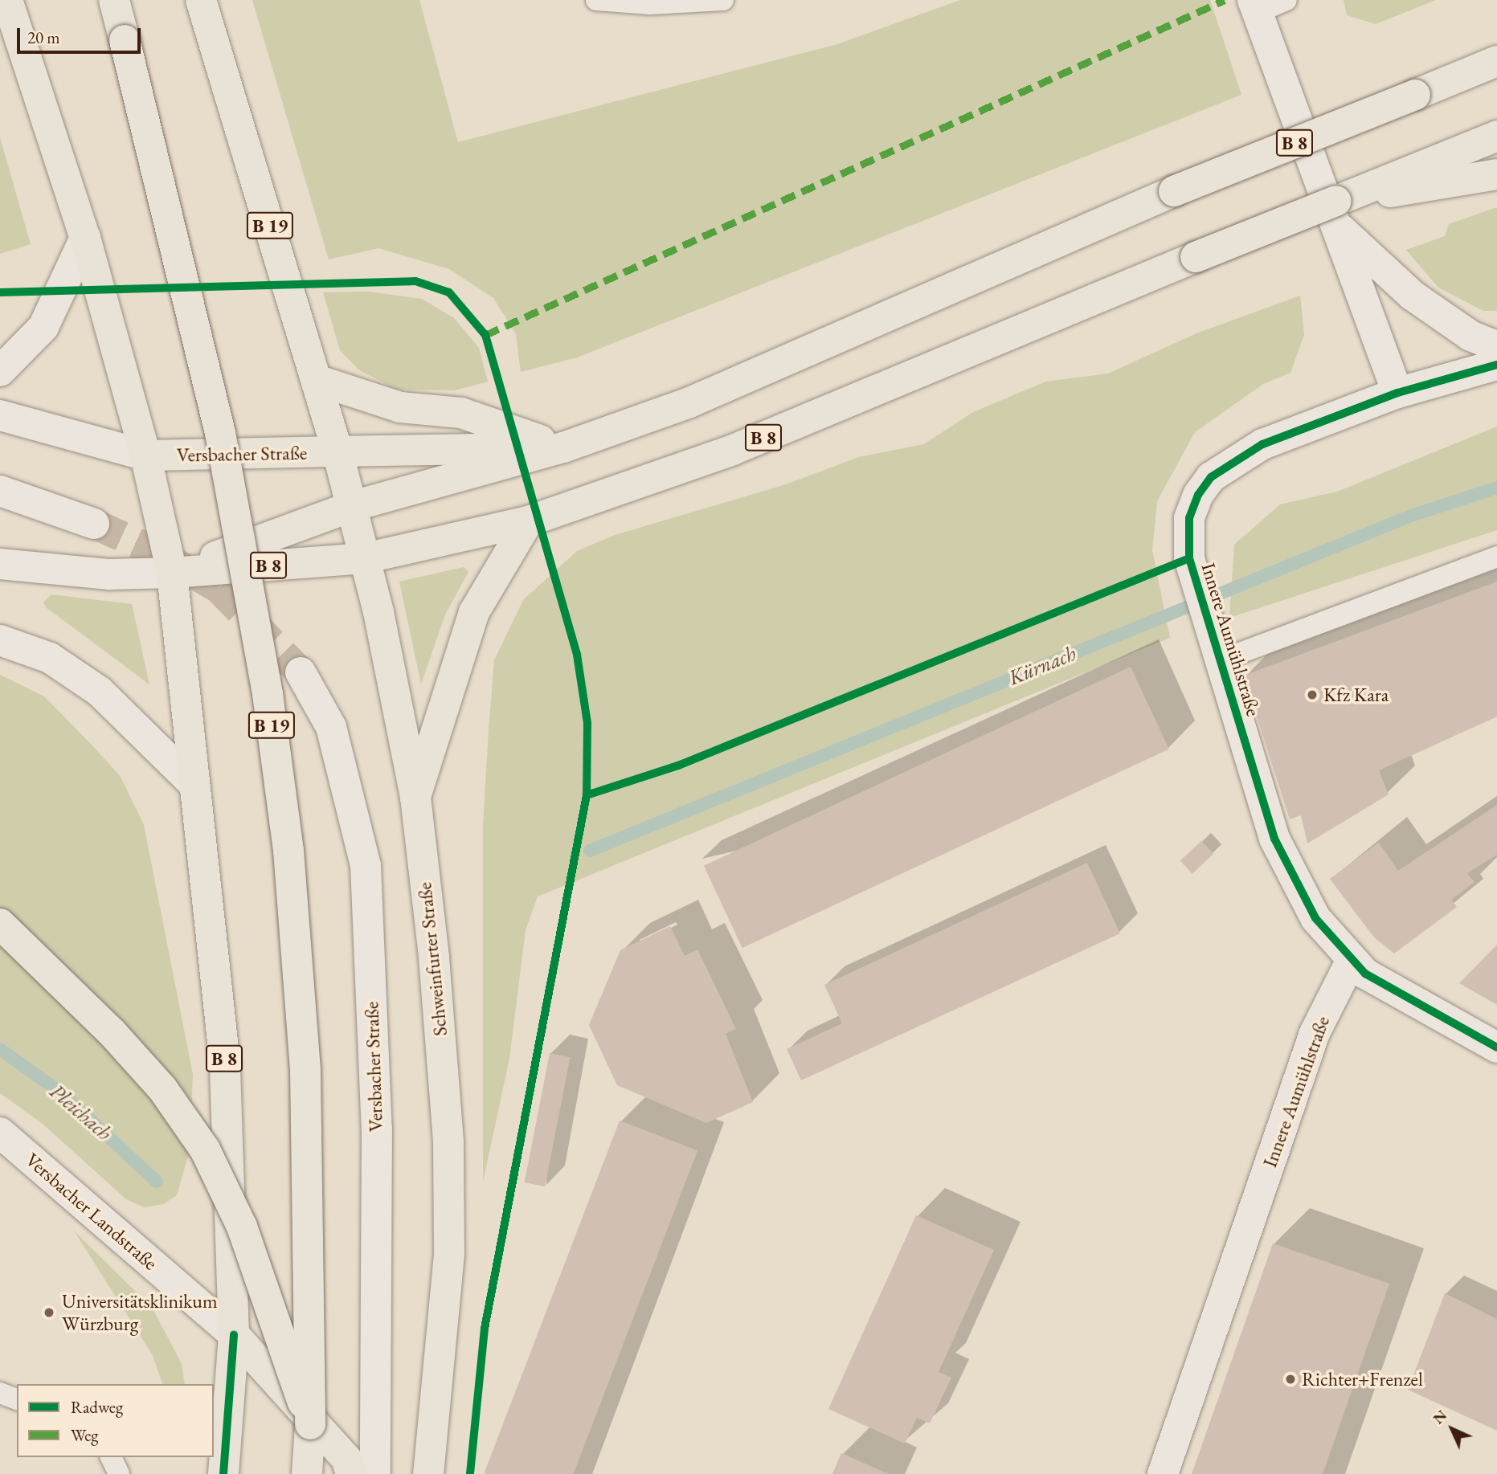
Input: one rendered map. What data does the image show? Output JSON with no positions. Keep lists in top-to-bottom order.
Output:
{
  "streets": {
    "main road": [
      "B 8",
      "B 19",
      "Versbacher Straße",
      "Schweinfurter Straße"
    ],
    "street": ["Innere Aumühlstraße", "Versbacher Landstraße"]
  },
  "crossings": [
    ["B 8", "B 19"],
    ["B 8", "Versbacher Straße"],
    ["B 8", "Schweinfurter Straße"],
    ["B 8", "Versbacher Landstraße"],
    ["B 19", "Versbacher Straße"],
    ["B 19", "Schweinfurter Straße"],
    ["Versbacher Straße", "Schweinfurter Straße"]
  ],
  "water": ["Kürnach", "Pleichach"],
  "places": ["Kfz Kara", "Universitätsklinikum Würzburg", "Richter+Frenzel"],
  "legend": ["Radweg", "Weg"],
  "scale_bar": "20 m",
  "north": "top left"
}
